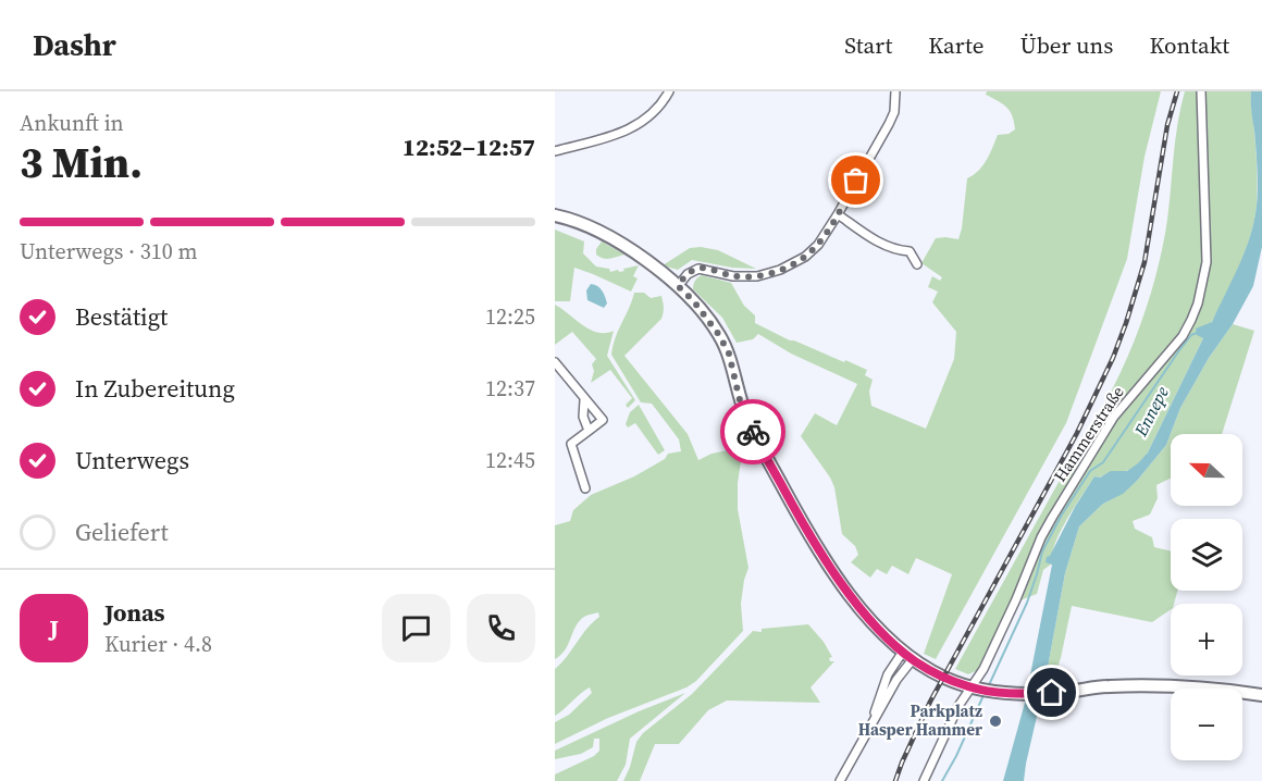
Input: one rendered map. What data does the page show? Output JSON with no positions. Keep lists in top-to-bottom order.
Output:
{
  "streets": {
    "street": ["Hammerstraße"]
  },
  "water": ["Ennepe"],
  "places": ["Parkplatz Hasper Hammer"],
  "north": "left",
  "page": {
    "header": "Dashr",
    "nav": [
      "Start",
      "Karte",
      "Über uns",
      "Kontakt"
    ],
    "heading": ["3 Min.", "Ankunft in", "12:52–12:57"],
    "panel": ["Jonas", "Kurier · 4.8"],
    "bar": "Unterwegs · 310 m",
    "list": [
      ["Bestätigt", "12:25"],
      ["In Zubereitung", "12:37"],
      ["Unterwegs", "12:45"],
      "Geliefert"
    ],
    "map_buttons": ["+", "−"],
    "round": "J"
  }
}
